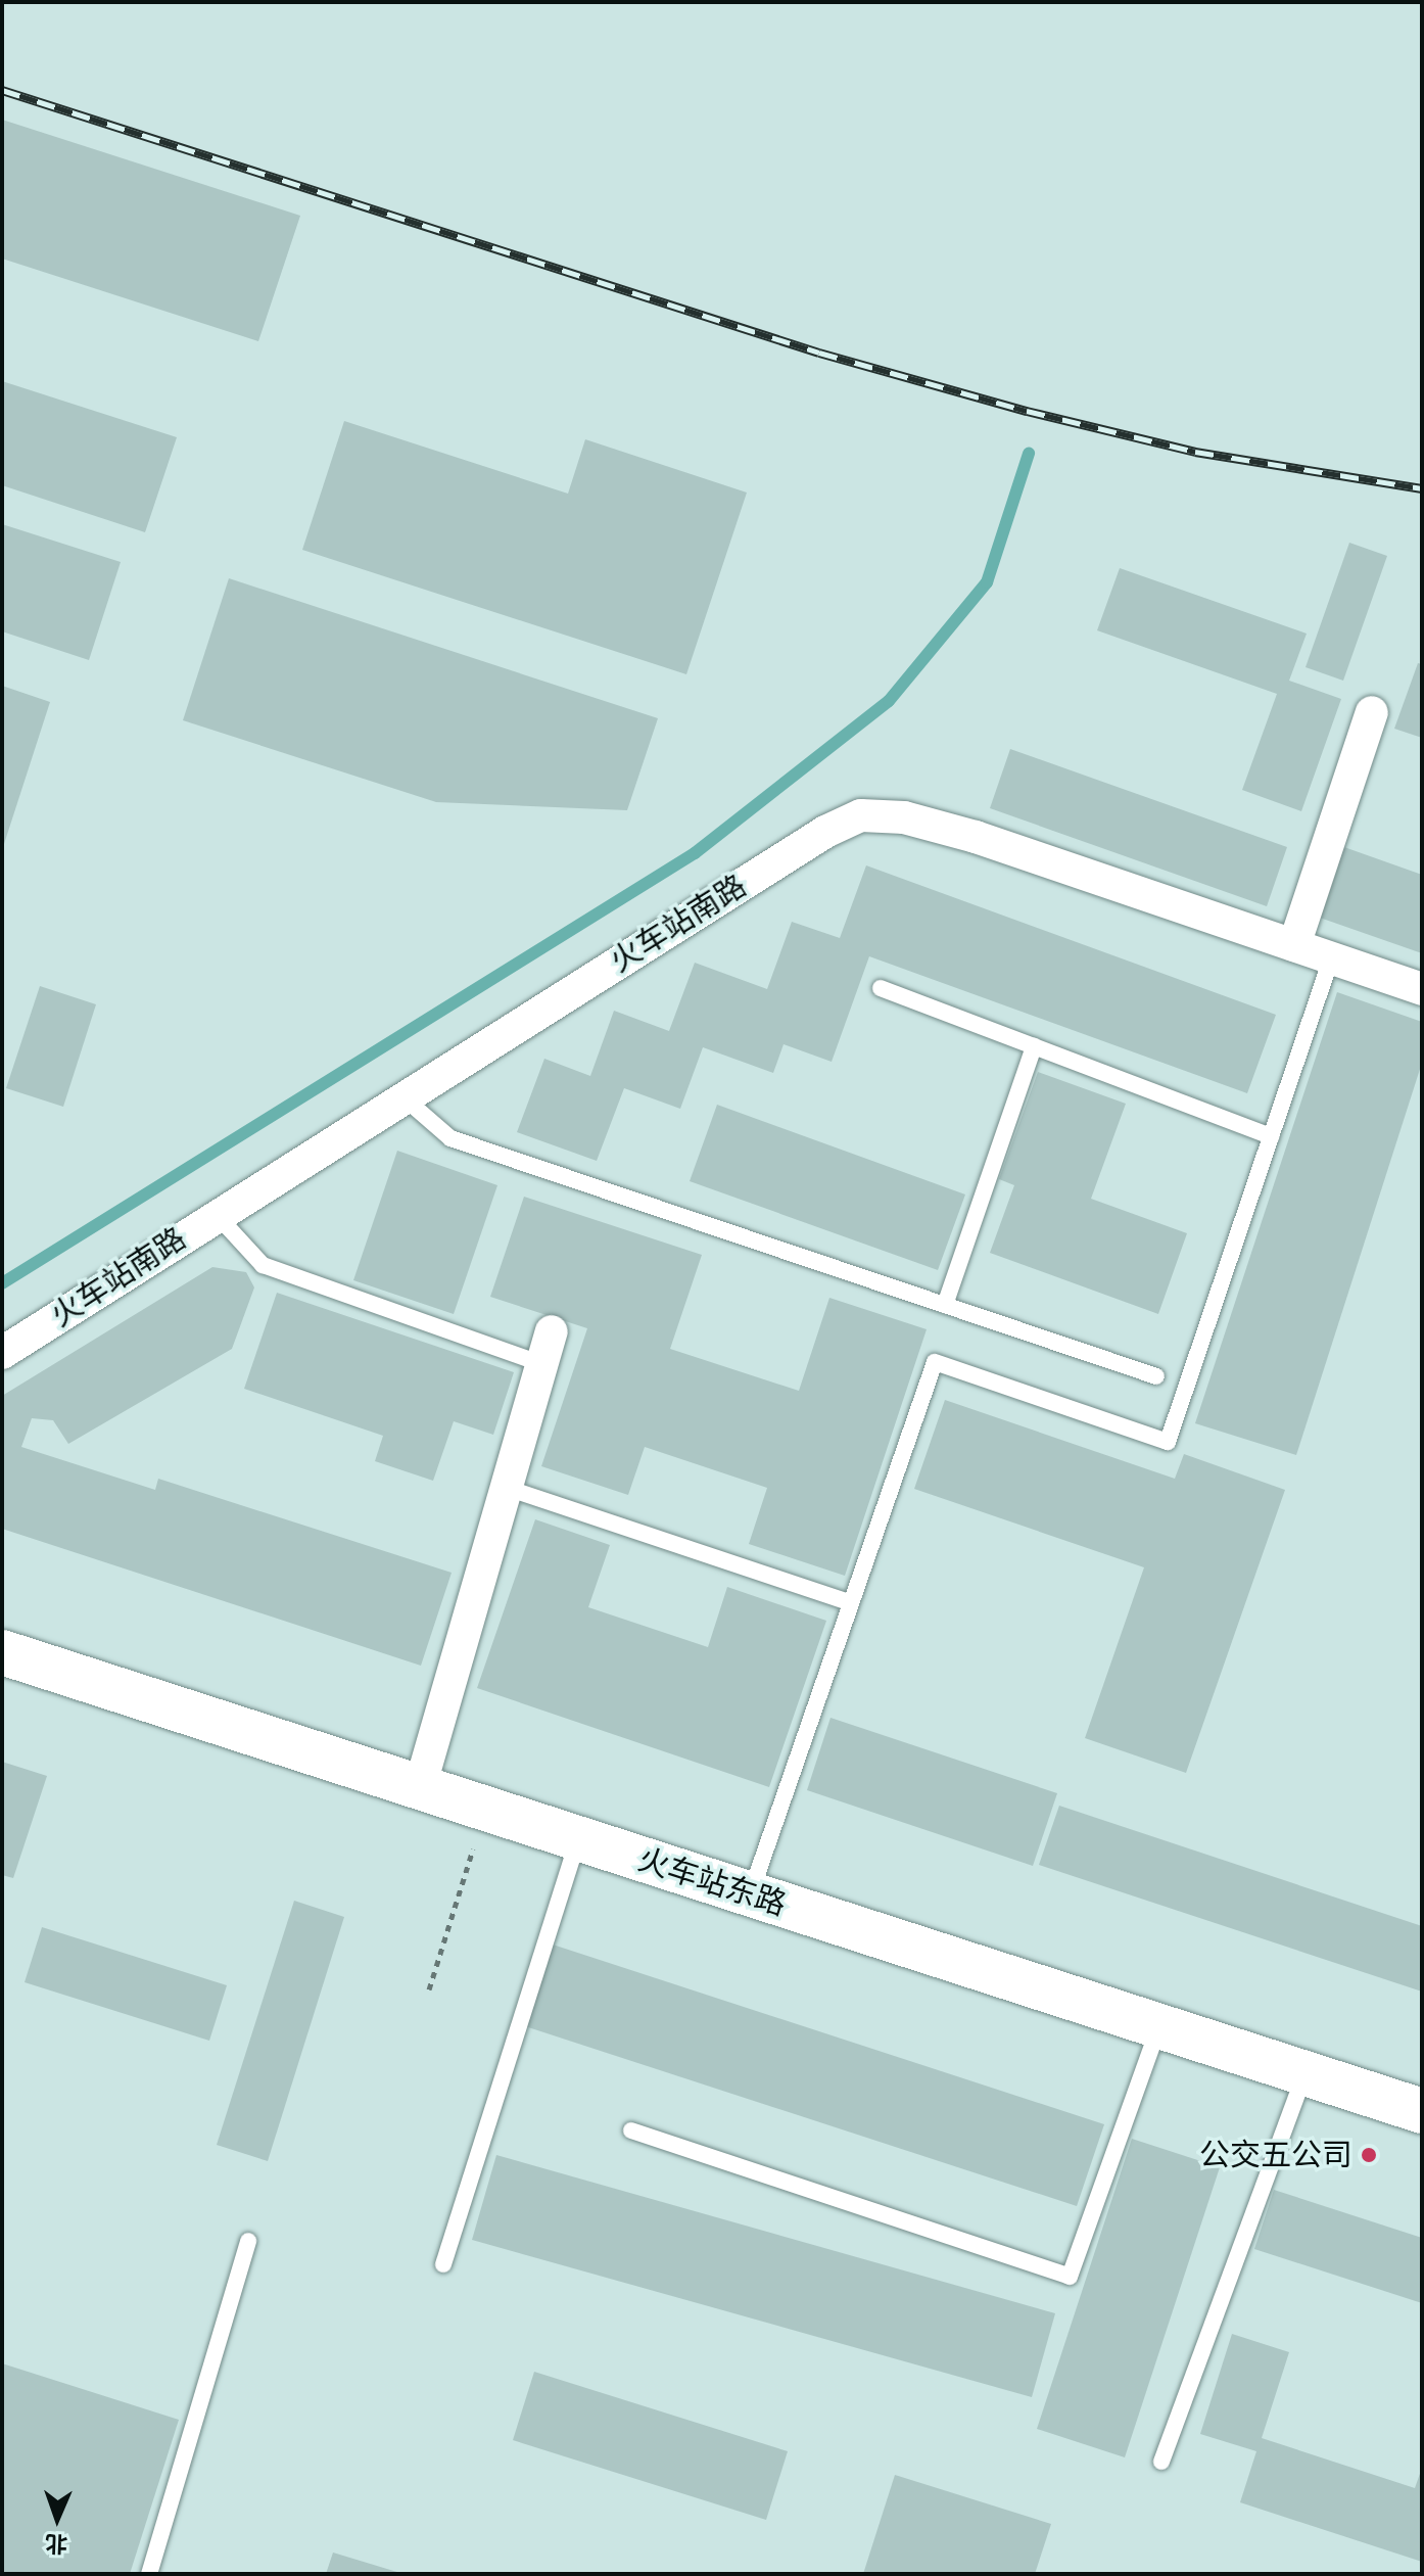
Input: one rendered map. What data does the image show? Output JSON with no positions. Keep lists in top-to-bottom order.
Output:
{
  "streets": {
    "main road": ["火车站东路"],
    "street": ["火车站南路"]
  },
  "places": ["公交五公司"],
  "north": "bottom"
}
